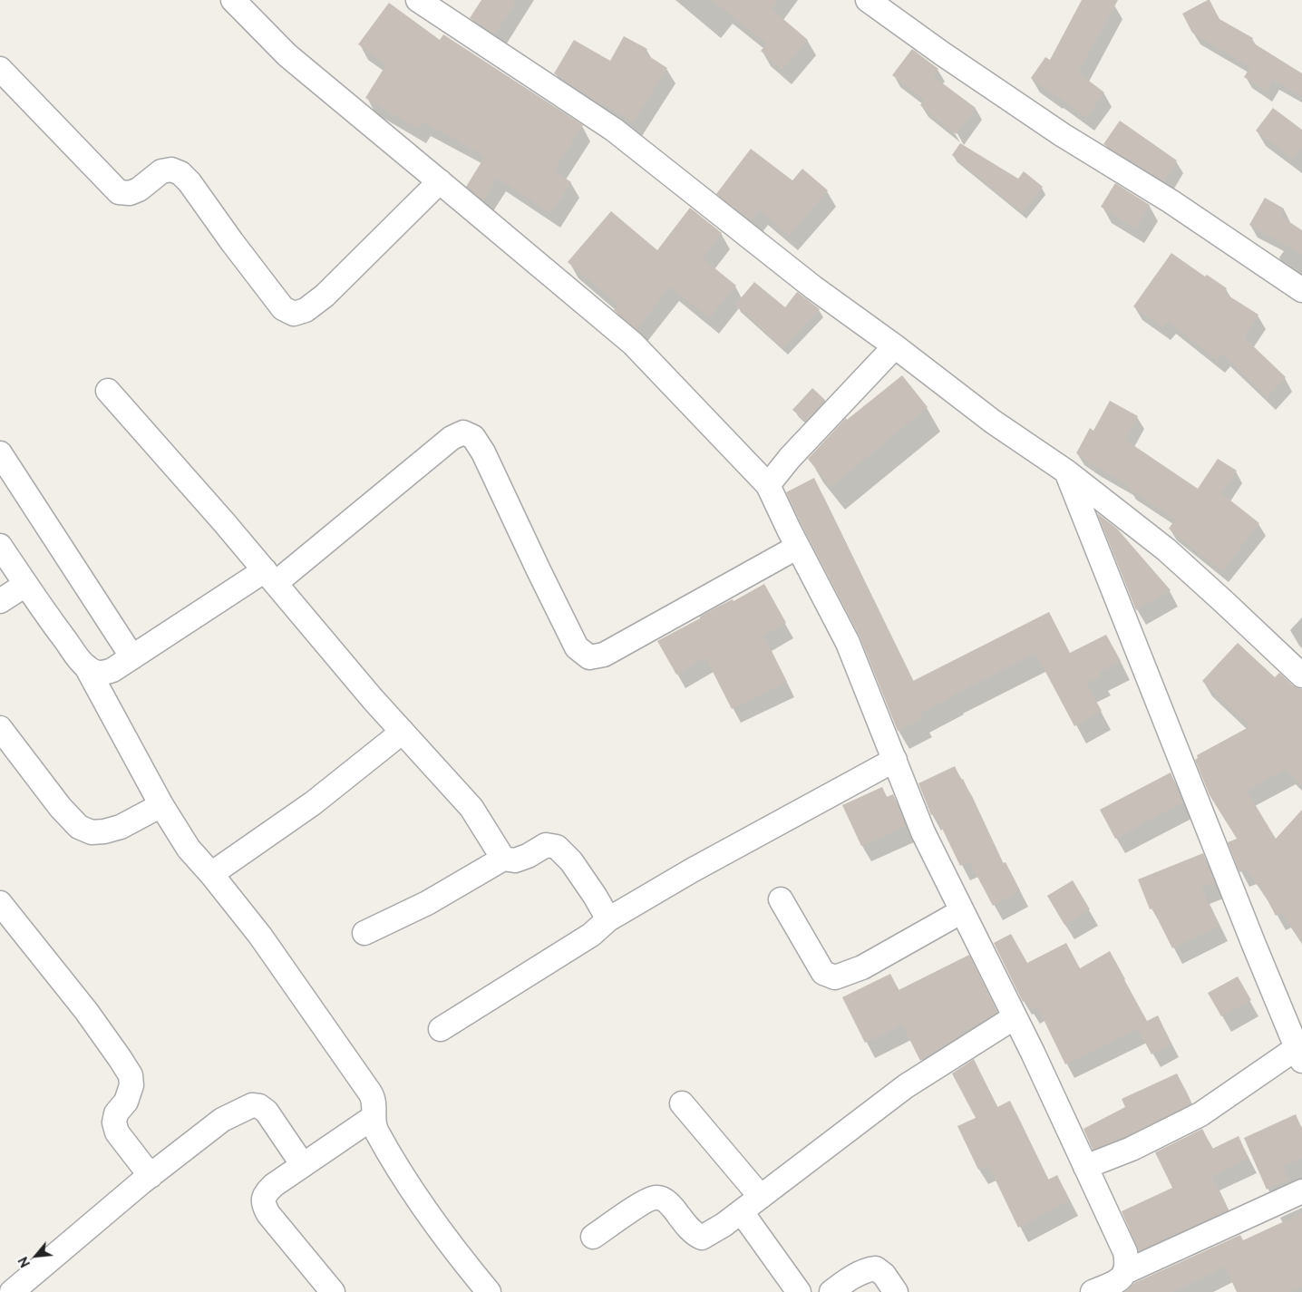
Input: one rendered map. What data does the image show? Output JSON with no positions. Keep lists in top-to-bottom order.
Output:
{
  "north": "bottom left"
}
